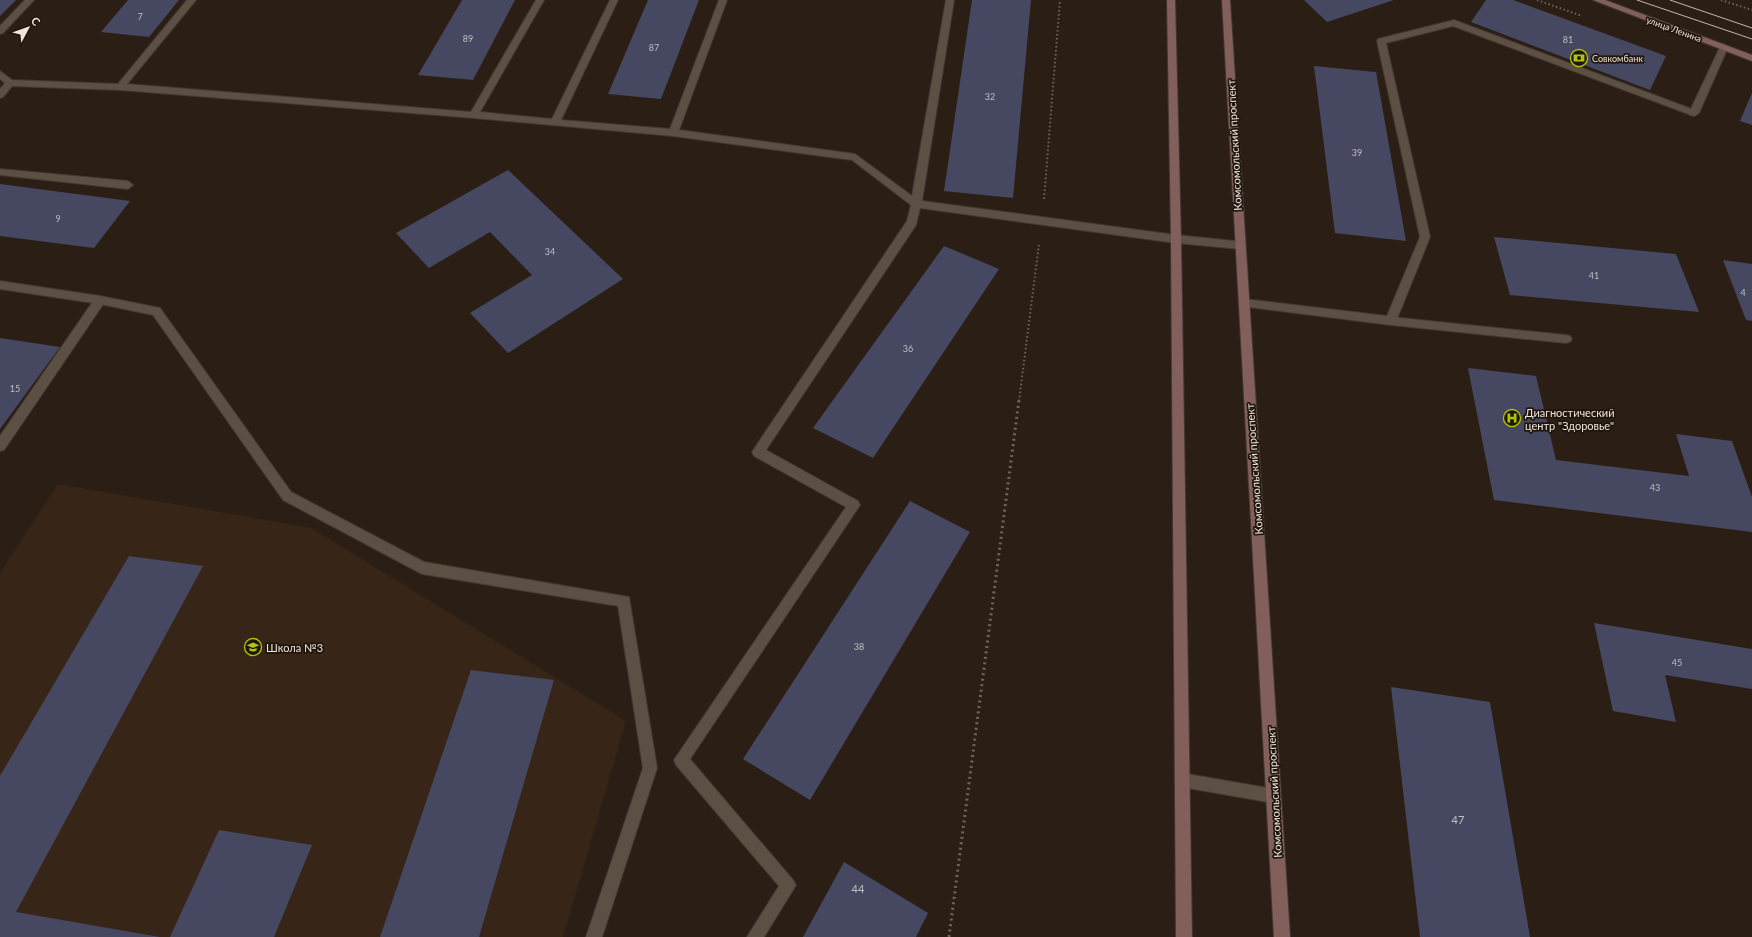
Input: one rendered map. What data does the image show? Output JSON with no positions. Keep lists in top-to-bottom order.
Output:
{
  "streets": {
    "main road": ["улица Ленина", "Комсомольский проспект"]
  },
  "places": {
    "bank": ["Совкомбанк"],
    "hospital": ["Диагностический центр \"Здоровье\""],
    "school or university": ["Школа №3"]
  },
  "house_numbers": [
    "7",
    "89",
    "81",
    "87",
    "32",
    "39",
    "9",
    "34",
    "41",
    "4",
    "36",
    "15",
    "43",
    "38",
    "45",
    "47",
    "44"
  ],
  "north": "top right"
}
